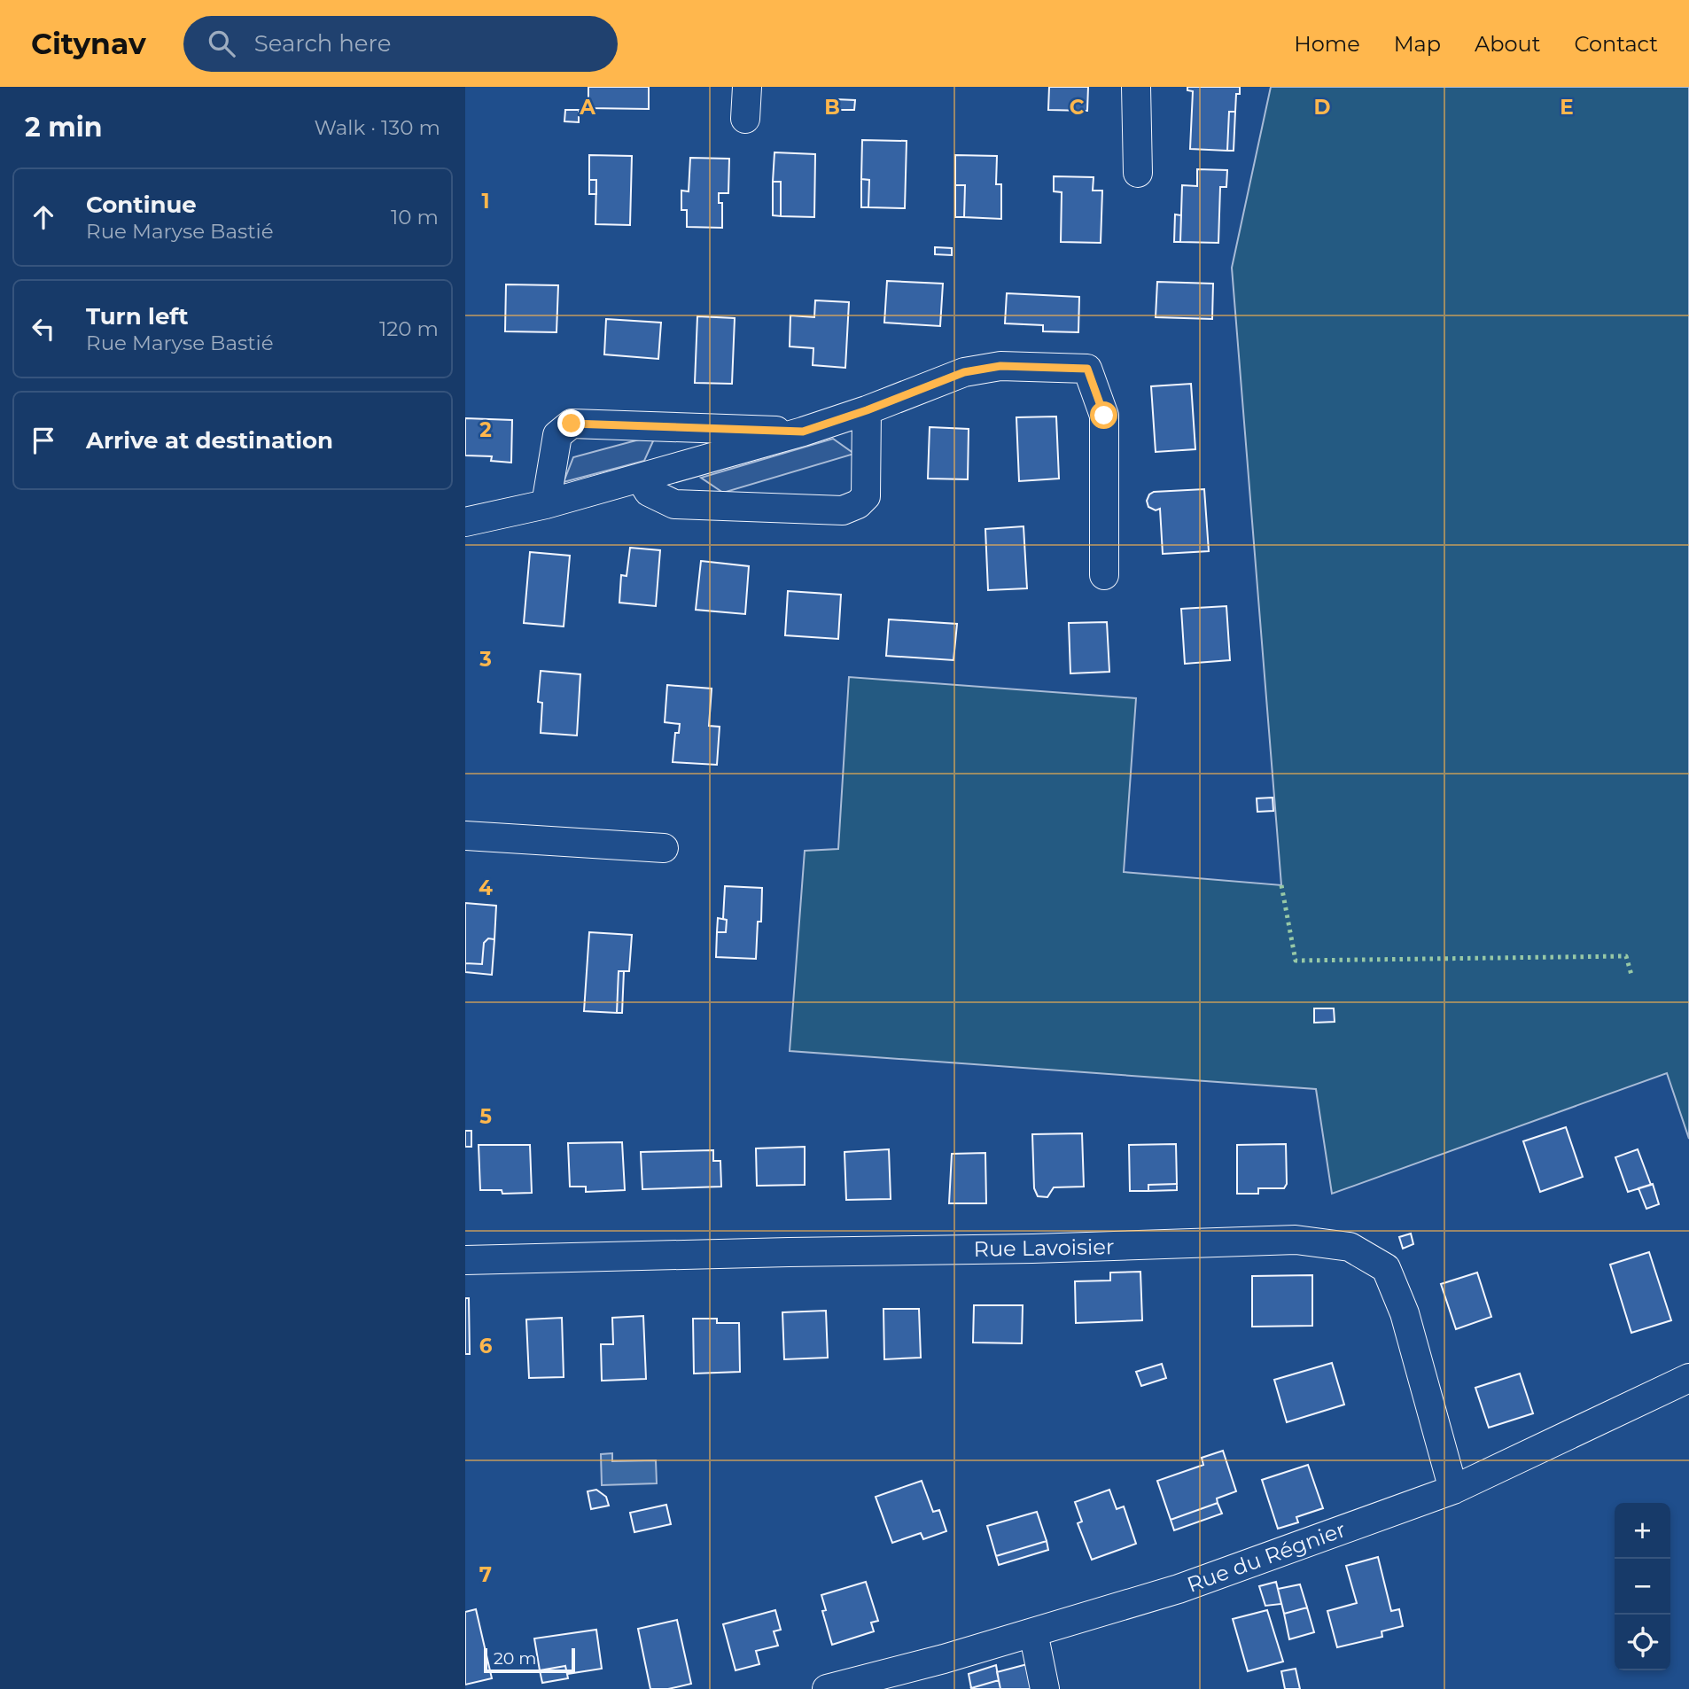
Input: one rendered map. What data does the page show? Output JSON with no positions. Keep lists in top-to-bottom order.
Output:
{
  "streets": {
    "street": ["Rue Lavoisier", "Rue du Régnier"]
  },
  "crossings": [
    ["Rue Lavoisier", "Rue du Régnier"]
  ],
  "scale_bar": "20 m",
  "page": {
    "header": "Citynav",
    "search": "Search here",
    "nav": [
      "Home",
      "Map",
      "About",
      "Contact"
    ],
    "heading": ["2 min", "Walk · 130 m"],
    "list": [
      ["Continue", "Rue Maryse Bastié", "10 m"],
      ["Turn left", "Rue Maryse Bastié", "120 m"],
      "Arrive at destination"
    ],
    "map_buttons": ["+", "−"],
    "scale": "20 m"
  },
  "grid": {
    "columns": [
      "A",
      "B",
      "C",
      "D",
      "E"
    ],
    "rows": [
      "1",
      "2",
      "3",
      "4",
      "5",
      "6",
      "7"
    ]
  }
}
